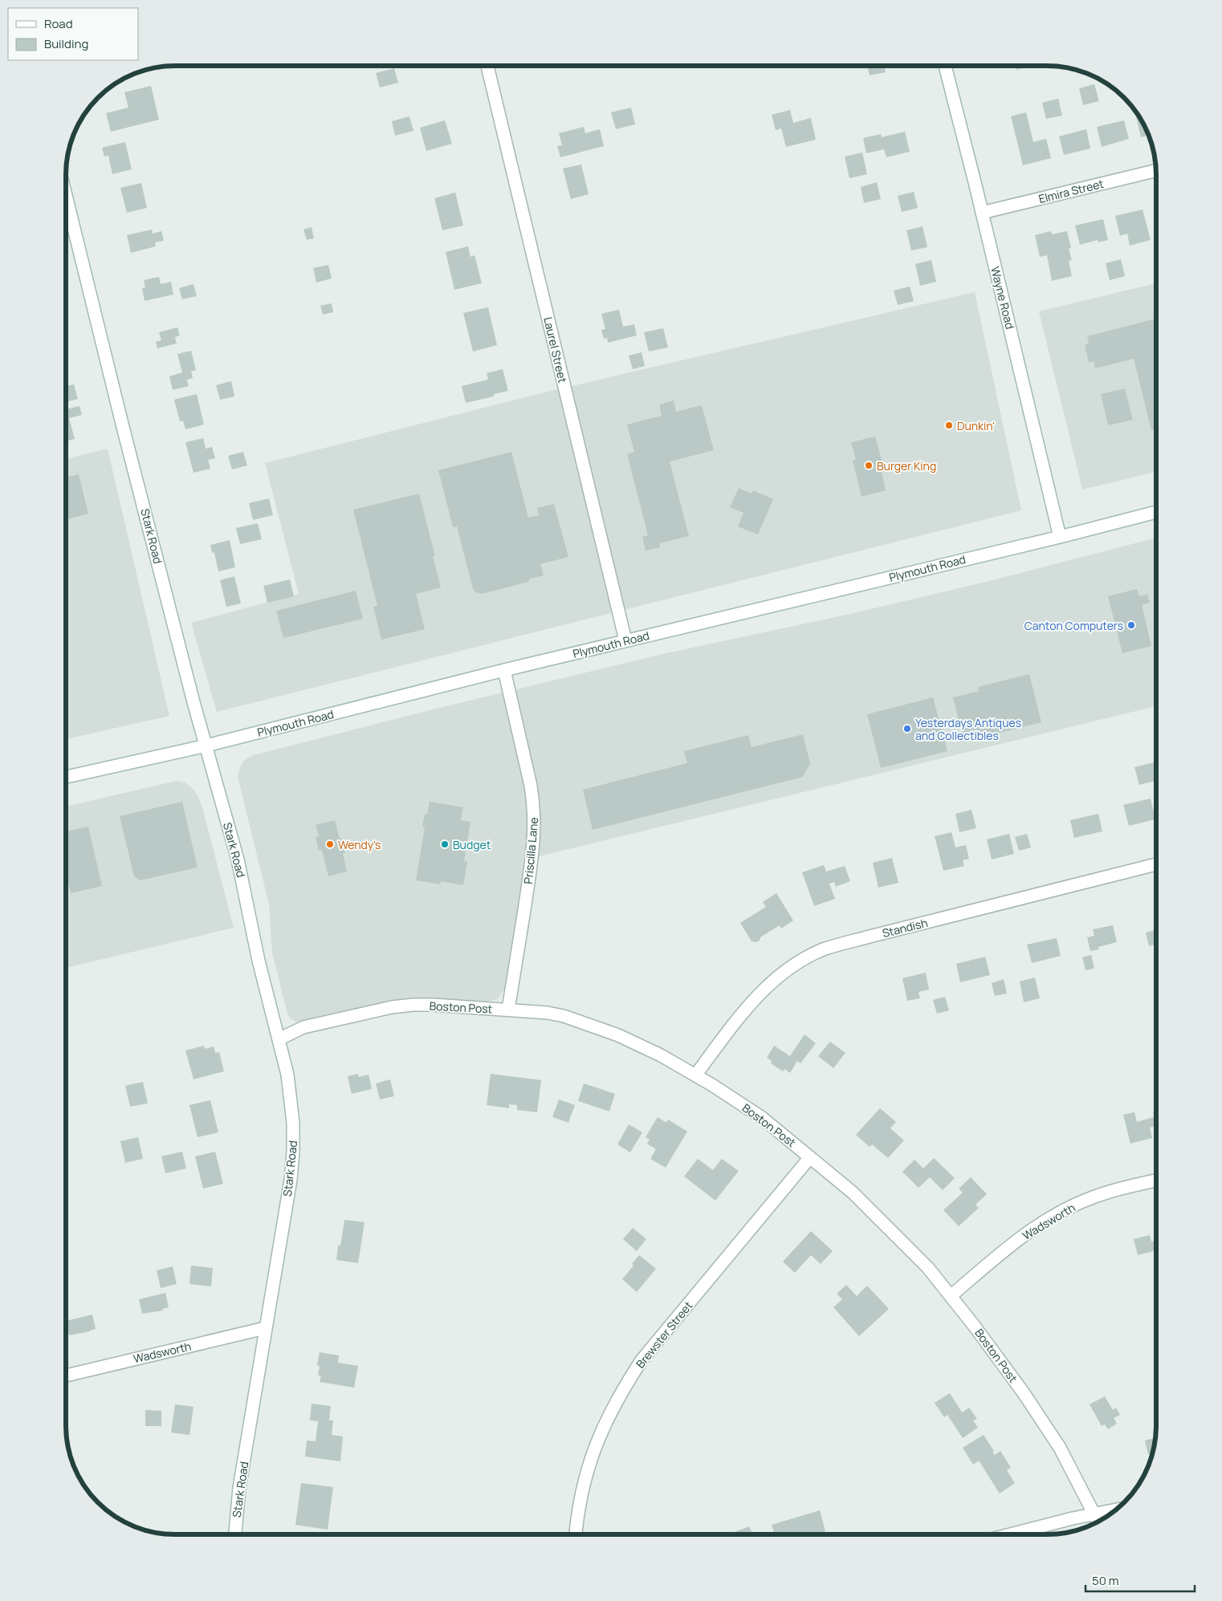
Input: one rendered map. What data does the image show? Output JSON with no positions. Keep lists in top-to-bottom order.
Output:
{
  "streets": {
    "street": [
      "Elmira Street",
      "Wayne Road",
      "Laurel Street",
      "Stark Road",
      "Plymouth Road",
      "Priscilla Lane",
      "Standish",
      "Boston Post",
      "Wadsworth",
      "Brewster Street"
    ]
  },
  "crossings": [
    ["Elmira Street", "Wayne Road"],
    ["Wayne Road", "Plymouth Road"],
    ["Laurel Street", "Plymouth Road"],
    ["Stark Road", "Plymouth Road"],
    ["Stark Road", "Boston Post"],
    ["Stark Road", "Wadsworth"],
    ["Plymouth Road", "Priscilla Lane"],
    ["Priscilla Lane", "Boston Post"],
    ["Standish", "Boston Post"],
    ["Boston Post", "Wadsworth"],
    ["Boston Post", "Brewster Street"]
  ],
  "places": [
    "Dunkin'",
    "Burger King",
    "Canton Computers",
    "Yesterdays Antiques and Collectibles",
    "Wendy's",
    "Budget"
  ],
  "legend": ["Road", "Building"],
  "scale_bar": "50 m"
}
